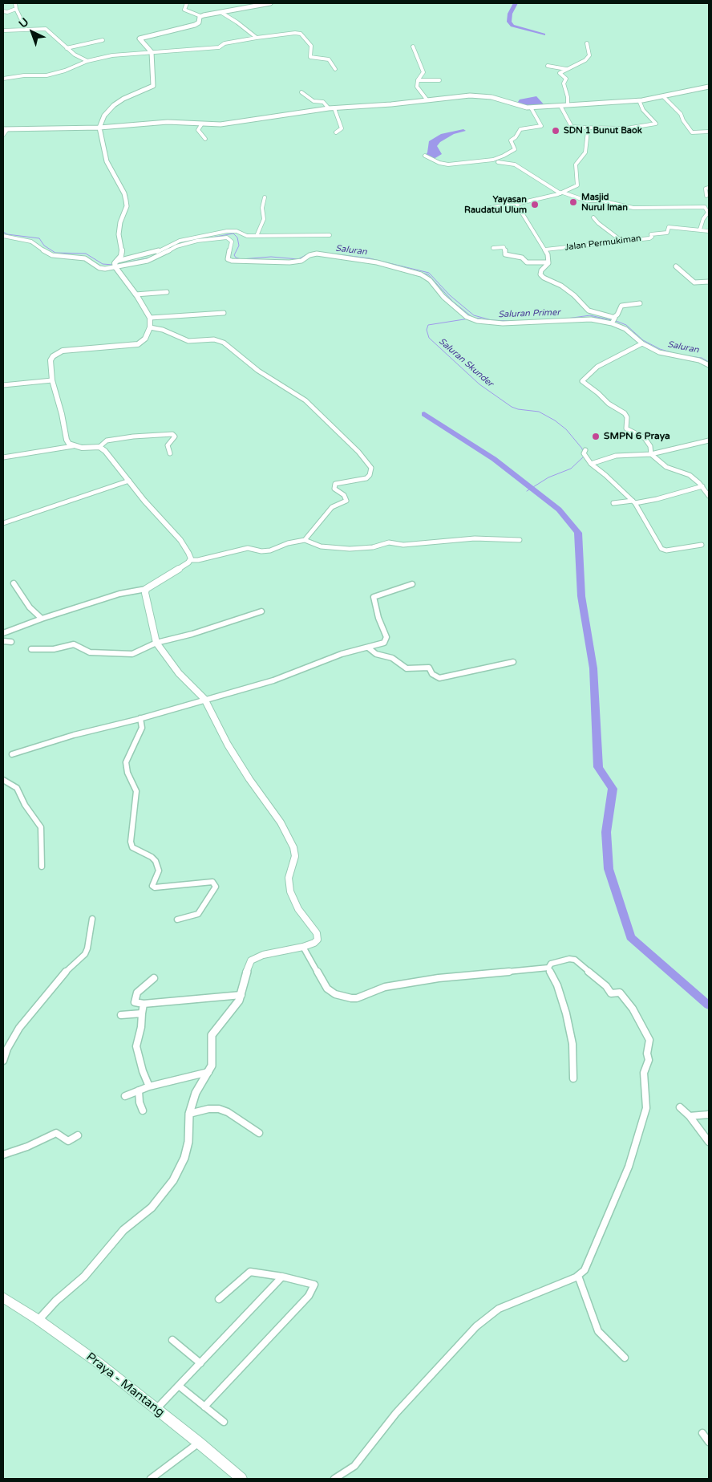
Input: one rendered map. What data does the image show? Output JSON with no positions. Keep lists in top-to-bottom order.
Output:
{
  "streets": {
    "main road": ["Praya - Mantang"],
    "street": ["Jalan Permukiman"]
  },
  "water": ["Saluran", "Saluran Primer", "Saluran Skunder"],
  "places": [
    "SDN 1 Bunut Baok",
    "Masjid Nurul Iman",
    "Yayasan Raudatul Ulum",
    "SMPN 6 Praya"
  ],
  "north": "top left"
}
